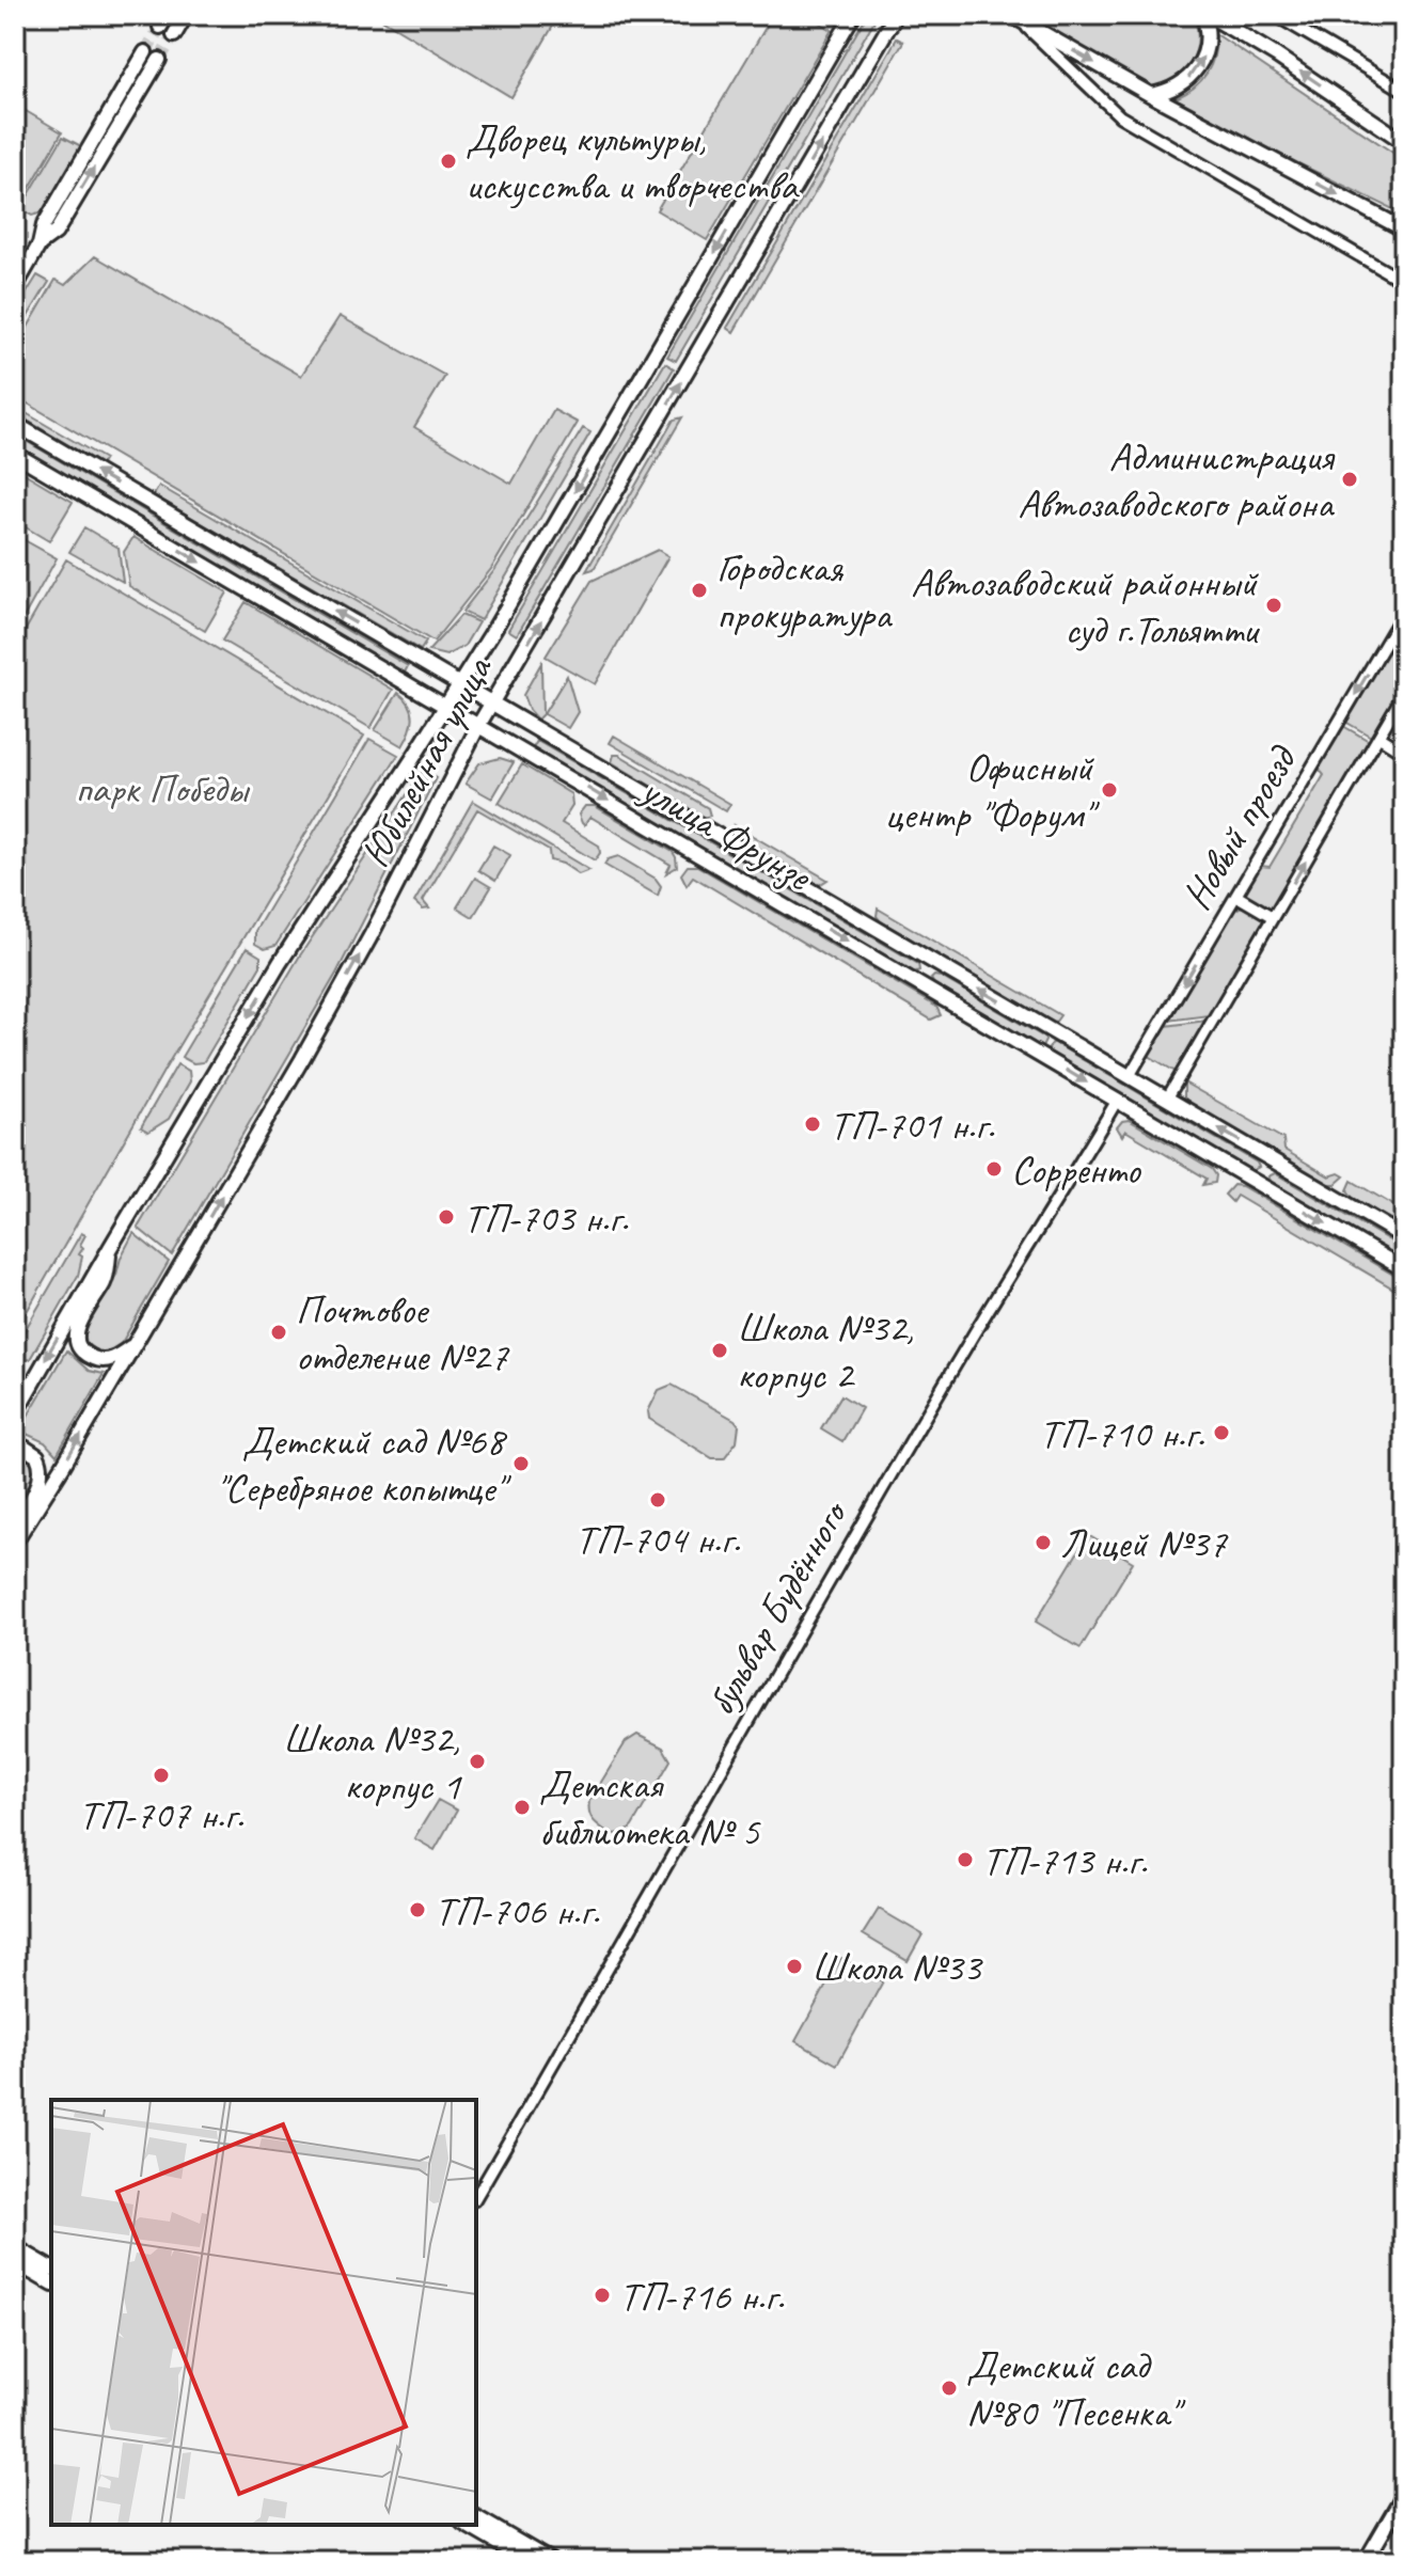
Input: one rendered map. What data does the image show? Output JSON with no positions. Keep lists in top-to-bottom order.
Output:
{
  "streets": {
    "main road": ["Юбилейная улица", "улица Фрунзе"],
    "street": ["Новый проезд", "бульвар Будённого"]
  },
  "crossings": [
    ["Юбилейная улица", "улица Фрунзе"],
    ["Новый проезд", "улица Фрунзе"],
    ["улица Фрунзе", "бульвар Будённого"]
  ],
  "parks": ["парк Победы"],
  "places": [
    "Дворец культуры, искусства и творчества",
    "Администрация Автозаводского района",
    "Городская прокуратура",
    "Автозаводский районный суд г.Тольятти",
    "Офисный центр \"Форум\"",
    "ТП-701 н.г.",
    "Сорренто",
    "ТП-703 н.г.",
    "Почтовое отделение №27",
    "Школа №32, корпус 2",
    "ТП-710 н.г.",
    "Детский сад №68 \"Серебряное копытце\"",
    "ТП-704 н.г.",
    "Лицей №37",
    "Школа №32, корпус 1",
    "ТП-707 н.г.",
    "Детская библиотека № 5",
    "ТП-713 н.г.",
    "ТП-706 н.г.",
    "Школа №33",
    "ТП-716 н.г.",
    "Детский сад №80 \"Песенка\""
  ]
}
